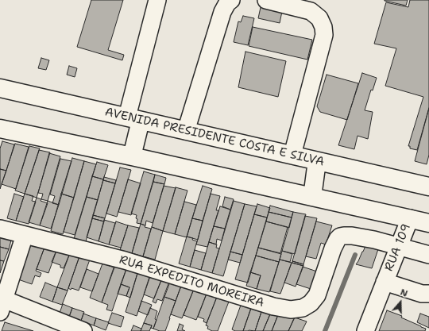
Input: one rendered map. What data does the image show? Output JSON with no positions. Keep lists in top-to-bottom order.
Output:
{
  "streets": {
    "main road": ["AVENIDA PRESIDENTE COSTA E SILVA"],
    "street": ["RUA 109", "RUA EXPEDITO MOREIRA"]
  },
  "crossings": [
    ["RUA 109", "RUA EXPEDITO MOREIRA"]
  ],
  "north": "top"
}
